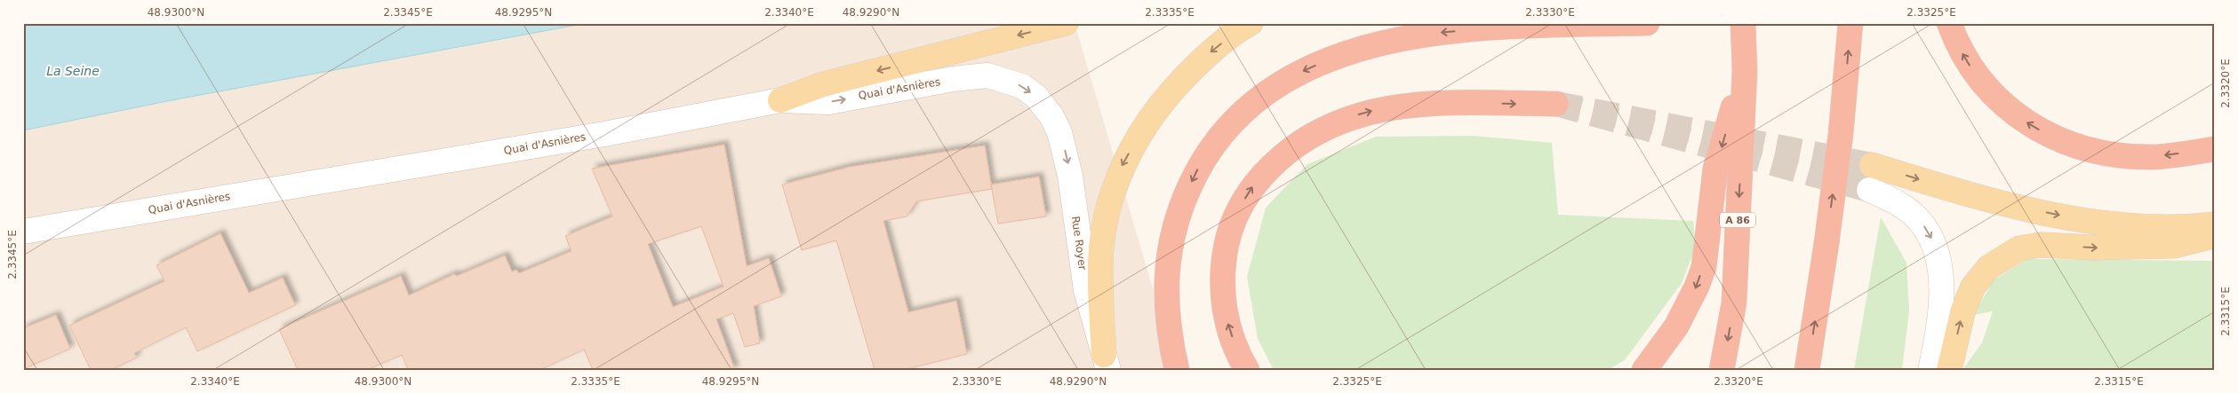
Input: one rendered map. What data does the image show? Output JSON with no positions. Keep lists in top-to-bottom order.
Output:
{
  "streets": {
    "highway": ["A 86"],
    "street": ["Quai d'Asnières", "Rue Royer"]
  },
  "crossings": [
    ["Quai d'Asnières", "Rue Royer"]
  ],
  "one_way": ["Rue Royer"],
  "water": ["La Seine"],
  "coordinates": [
    "48.9300°N",
    "2.3345°E",
    "48.9295°N",
    "2.3340°E",
    "48.9290°N",
    "2.3335°E",
    "2.3330°E",
    "2.3325°E",
    "2.3320°E",
    "2.3315°E"
  ]
}
